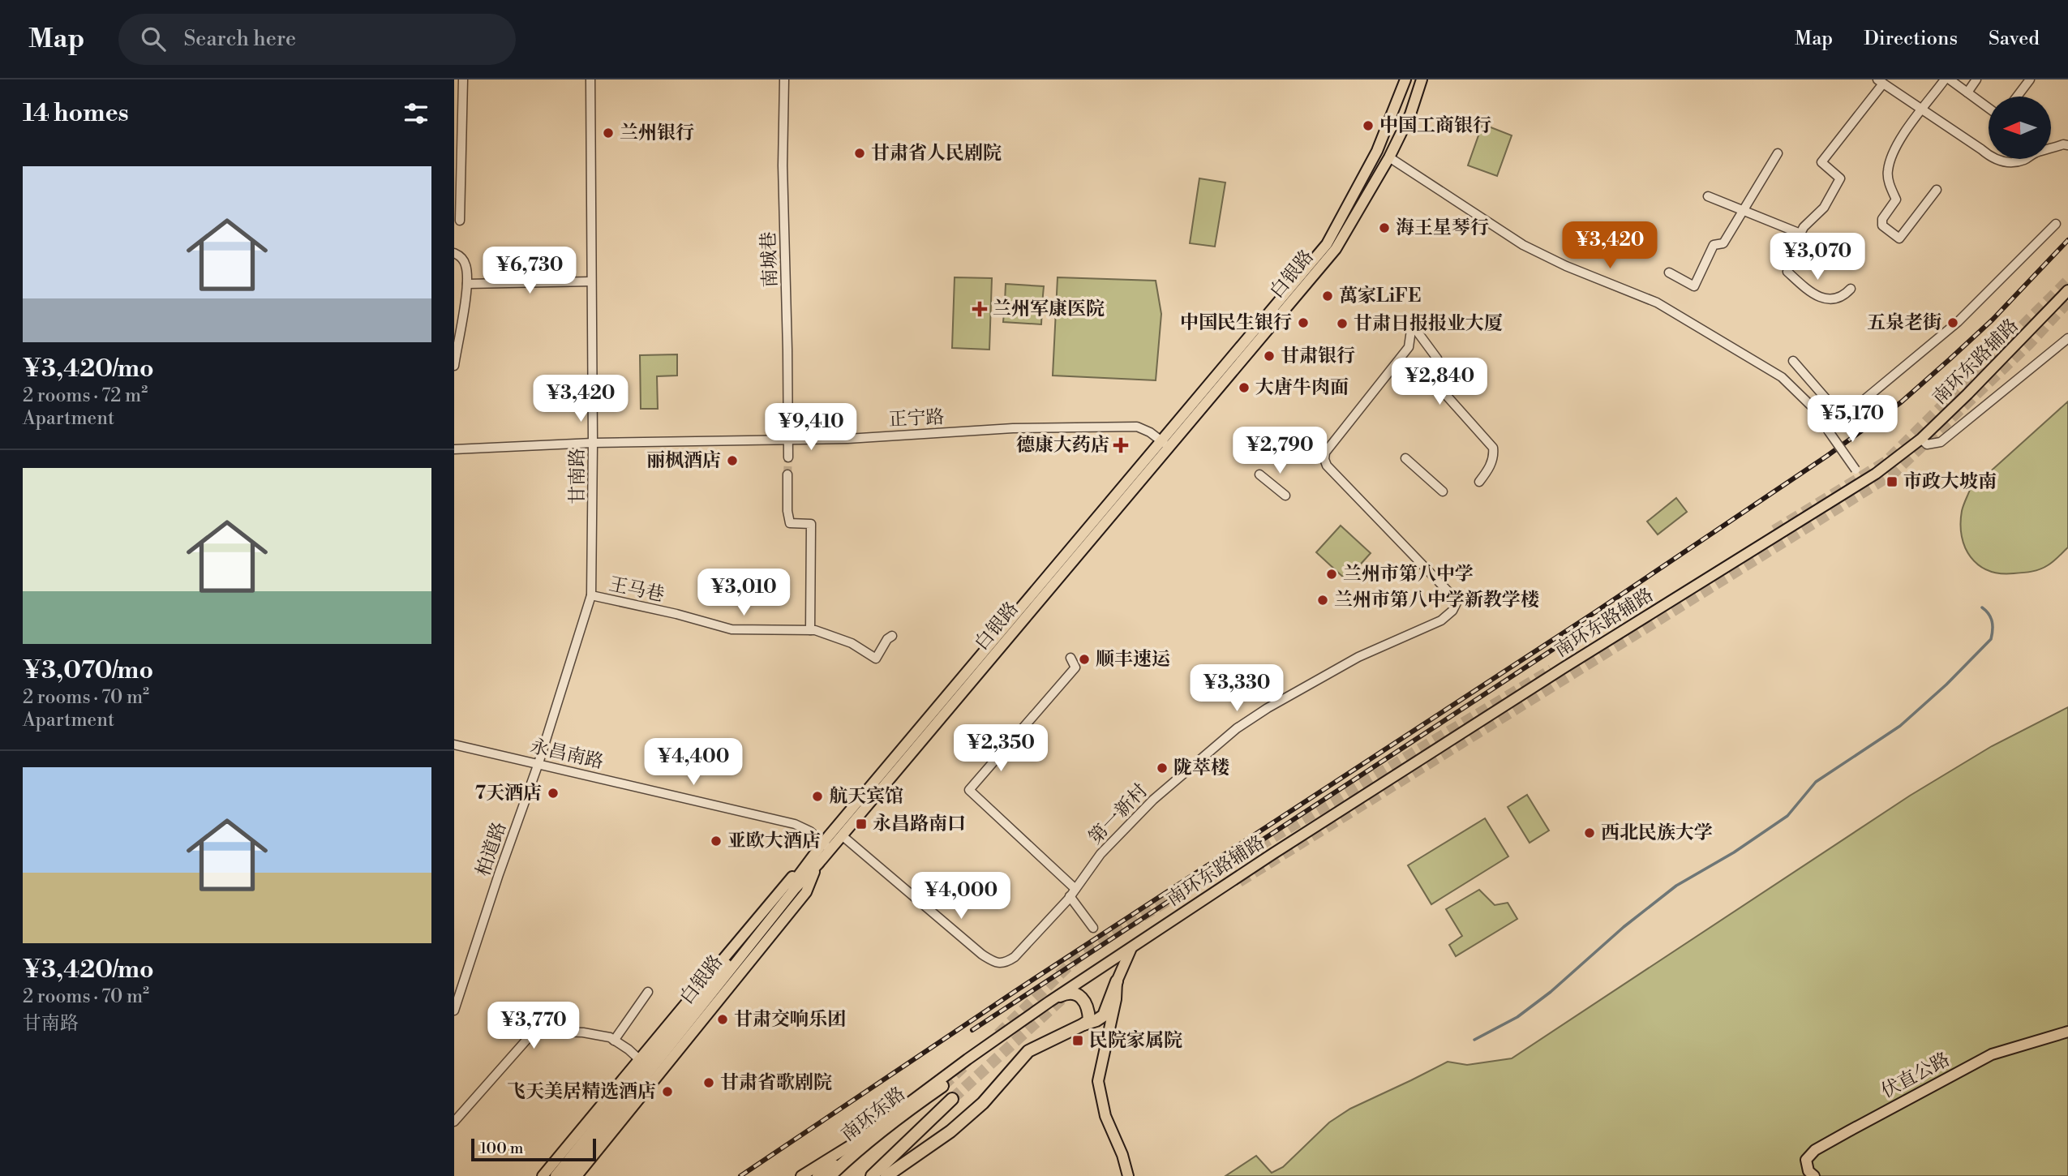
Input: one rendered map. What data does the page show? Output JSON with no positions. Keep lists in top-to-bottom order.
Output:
{
  "streets": {
    "highway": ["南环东路"],
    "main road": ["白银路", "南环东路辅路", "伏直公路"],
    "street": [
      "南城巷",
      "正宁路",
      "甘南路",
      "王马巷",
      "永昌南路",
      "第一新村",
      "柏道路"
    ]
  },
  "crossings": [
    ["南城巷", "正宁路"],
    ["白银路", "正宁路"],
    ["白银路", "永昌南路"],
    ["白银路", "第一新村"],
    ["正宁路", "甘南路"],
    ["甘南路", "王马巷"],
    ["甘南路", "永昌南路"],
    ["甘南路", "柏道路"],
    ["永昌南路", "柏道路"]
  ],
  "places": {
    "other": [
      "中国工商银行",
      "兰州银行",
      "甘肃省人民剧院",
      "海王星琴行",
      "萬家LiFE",
      "中国民生银行",
      "五泉老街",
      "甘肃日报报业大厦",
      "甘肃银行",
      "大唐牛肉面",
      "丽枫酒店",
      "兰州市第八中学",
      "兰州市第八中学新教学楼",
      "顺丰速运",
      "陇萃楼",
      "7天酒店",
      "航天宾馆",
      "西北民族大学",
      "亚欧大酒店",
      "甘肃交响乐团",
      "甘肃省歌剧院",
      "飞天美居精选酒店"
    ],
    "health": ["兰州军康医院", "德康大药店"],
    "transit": ["市政大坡南", "永昌路南口", "民院家属院"]
  },
  "scale_bar": "100 m",
  "north": "left",
  "page": {
    "header": "Map",
    "search": "Search here",
    "nav": ["Map", "Directions", "Saved"],
    "heading": "14 homes",
    "list": [
      {
        "name": "¥3,420/mo",
        "note": "2 rooms · 72 m² · Apartment"
      },
      {
        "name": "¥3,070/mo",
        "note": "2 rooms · 70 m² · Apartment"
      },
      {
        "name": "¥3,420/mo",
        "note": "2 rooms · 70 m² · 甘南路"
      }
    ],
    "price": [
      "¥3,420",
      "¥3,070",
      "¥6,730",
      "¥2,840",
      "¥3,420",
      "¥5,170",
      "¥9,410",
      "¥2,790",
      "¥3,010",
      "¥3,330",
      "¥2,350",
      "¥4,400",
      "¥4,000",
      "¥3,770"
    ],
    "scale": "100 m"
  }
}
